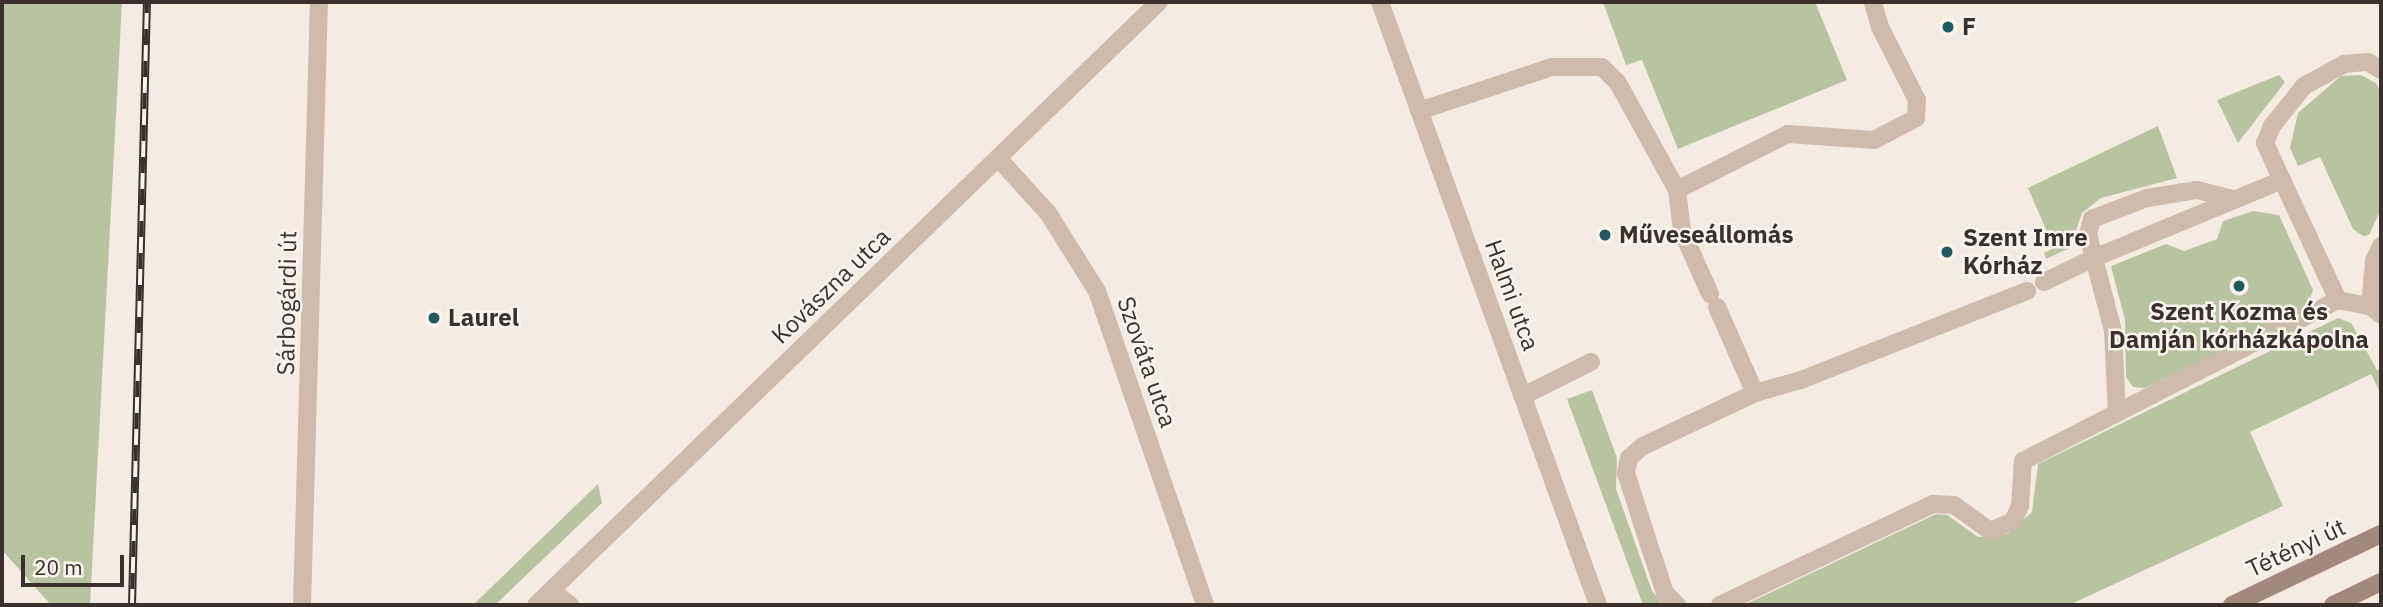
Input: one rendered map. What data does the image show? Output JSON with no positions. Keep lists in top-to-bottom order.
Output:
{
  "streets": {
    "main road": ["Tétényi út"],
    "street": [
      "Kovászna utca",
      "Halmi utca",
      "Sárbogárdi út",
      "Szováta utca"
    ]
  },
  "crossings": [
    ["Kovászna utca", "Szováta utca"]
  ],
  "places": [
    "F",
    "Műveseállomás",
    "Szent Imre Kórház",
    "Szent Kozma és Damján kórházkápolna",
    "Laurel"
  ],
  "scale_bar": "20 m"
}
